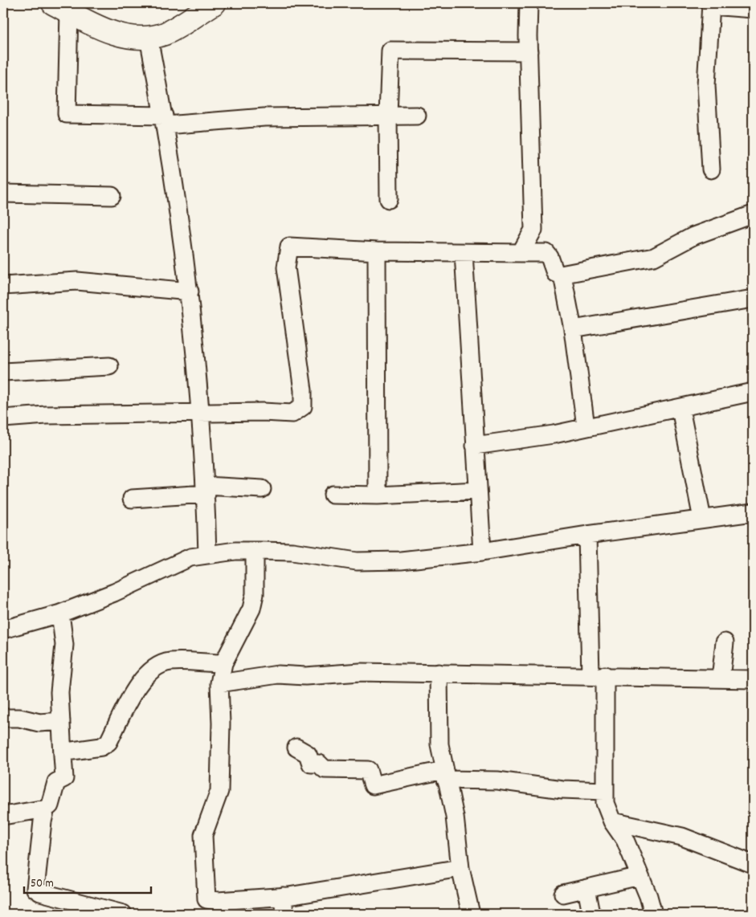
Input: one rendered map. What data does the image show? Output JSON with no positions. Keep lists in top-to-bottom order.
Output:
{
  "scale_bar": "50 m"
}
